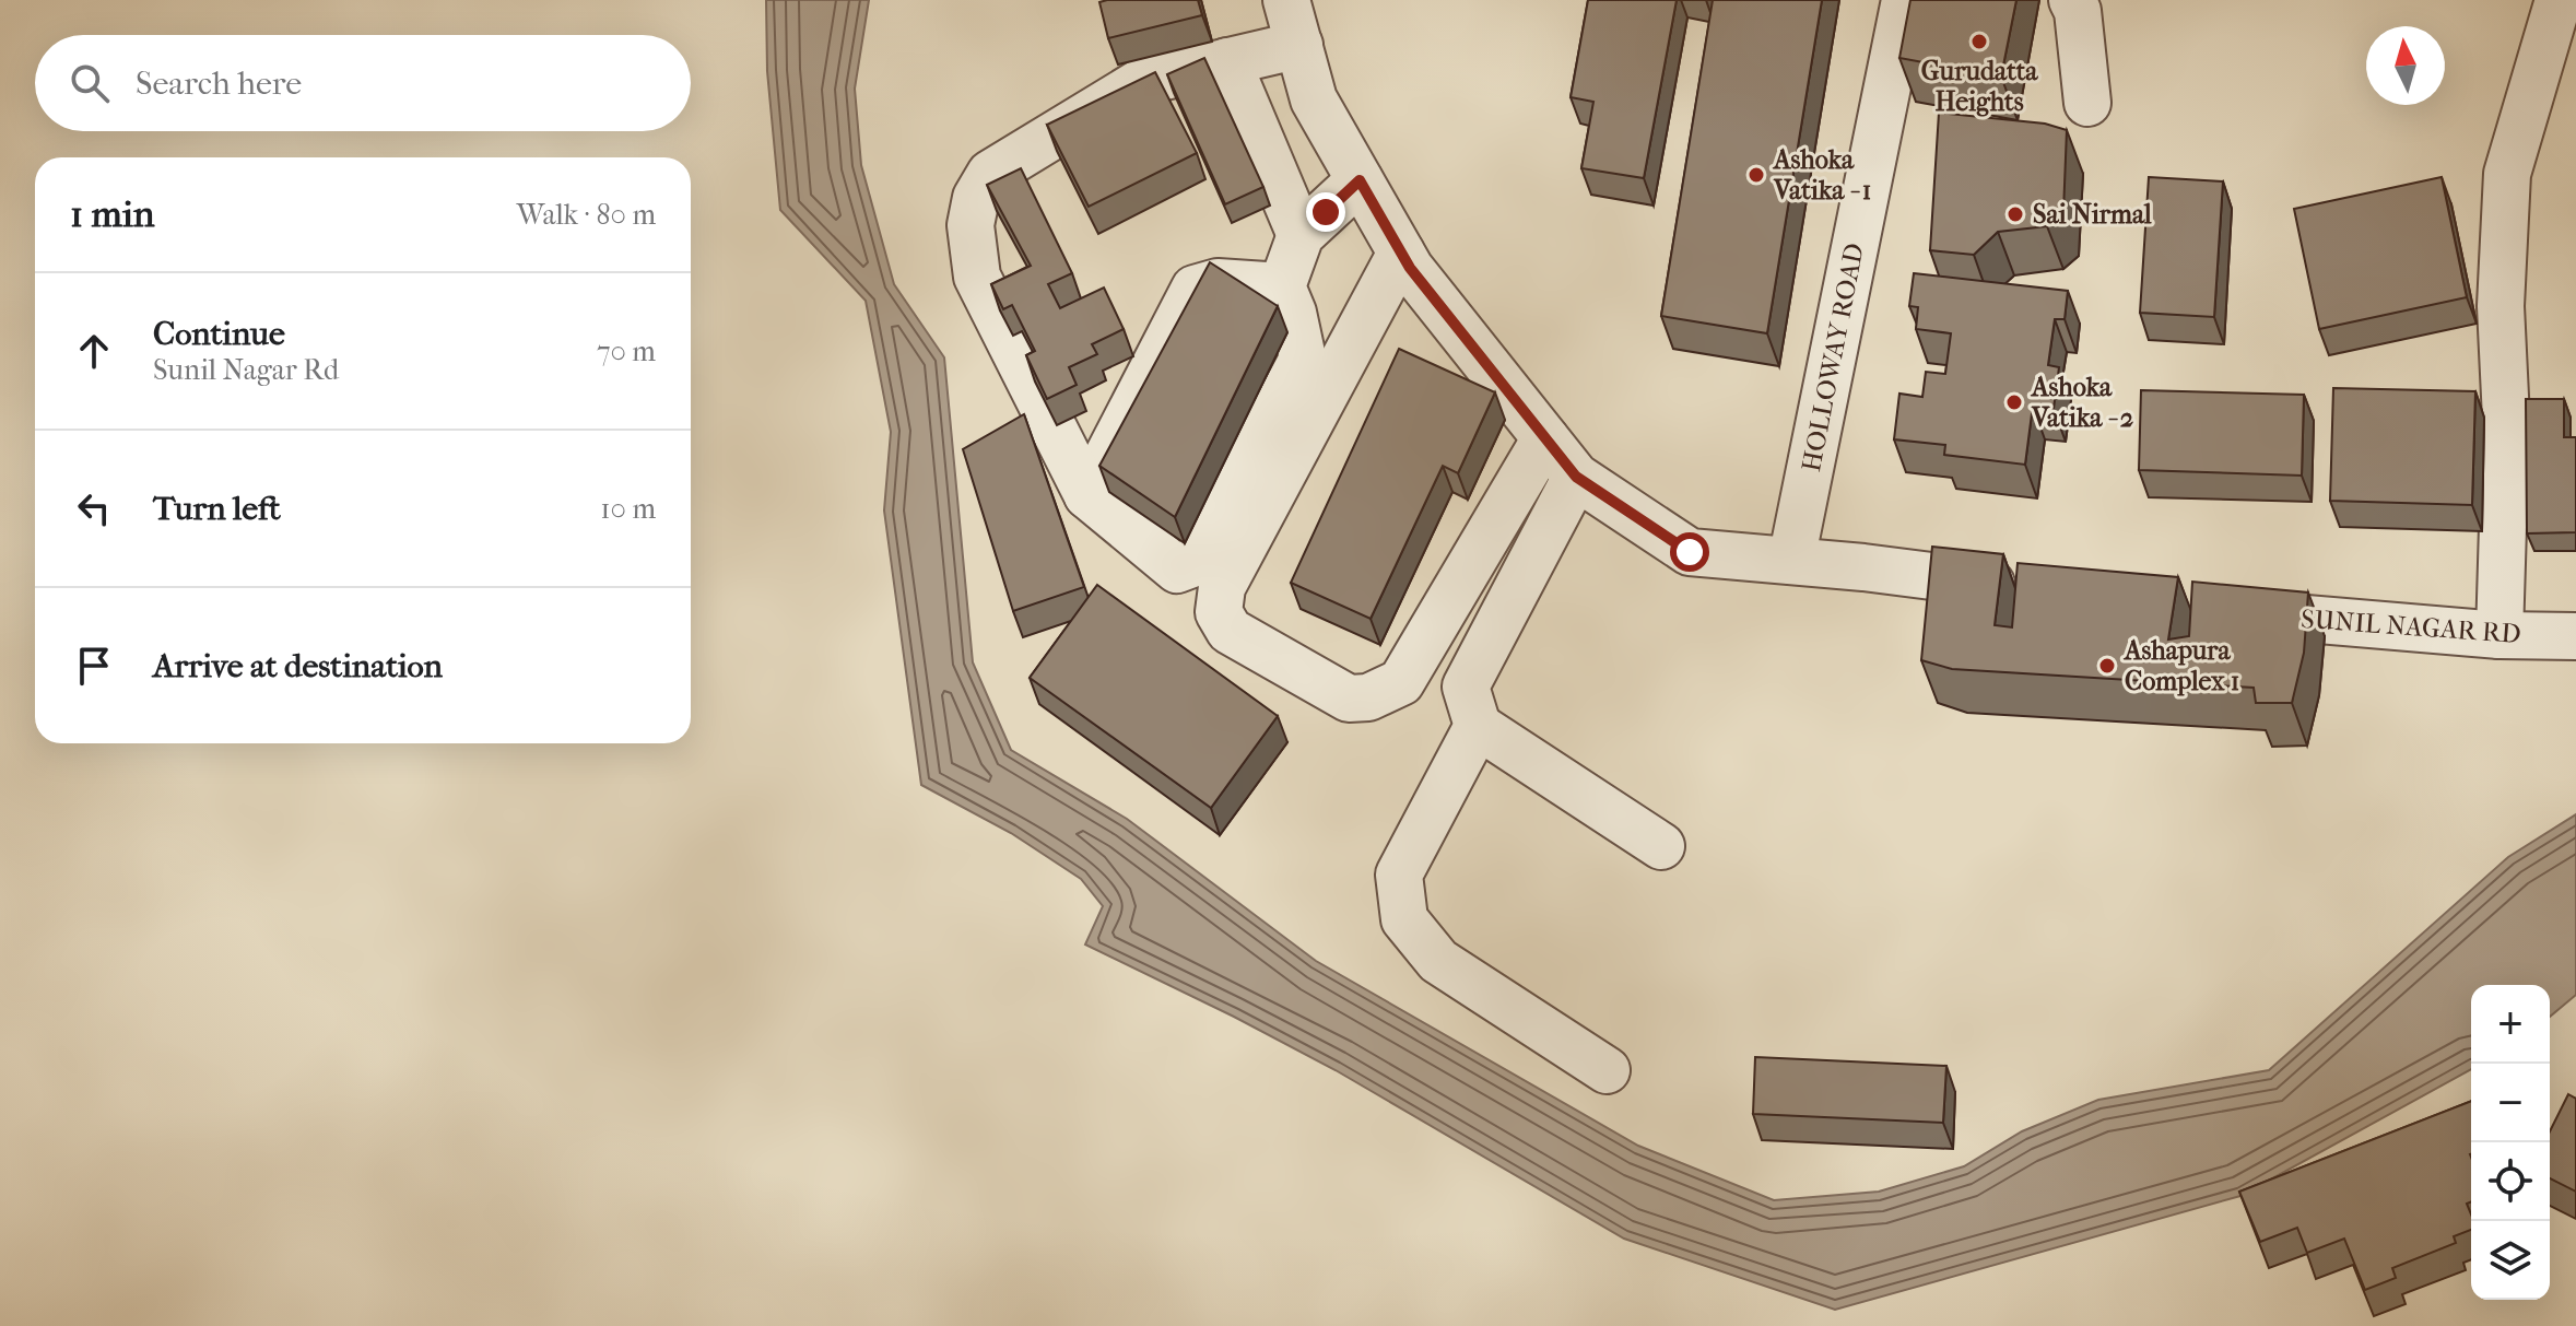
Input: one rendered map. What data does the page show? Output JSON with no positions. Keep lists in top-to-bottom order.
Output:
{
  "streets": {
    "street": ["HOLLOWAY ROAD", "SUNIL NAGAR RD"]
  },
  "places": [
    "Gurudatta Heights",
    "Ashoka Vatika - 1",
    "Sai Nirmal",
    "Ashoka Vatika - 2",
    "Ashapura Complex 1"
  ],
  "north": "top",
  "page": {
    "search": "Search here",
    "heading": ["1 min", "Walk · 80 m"],
    "list": [
      ["Continue", "Sunil Nagar Rd", "70 m"],
      ["Turn left", "10 m"],
      "Arrive at destination"
    ],
    "map_buttons": ["+", "−"]
  }
}
